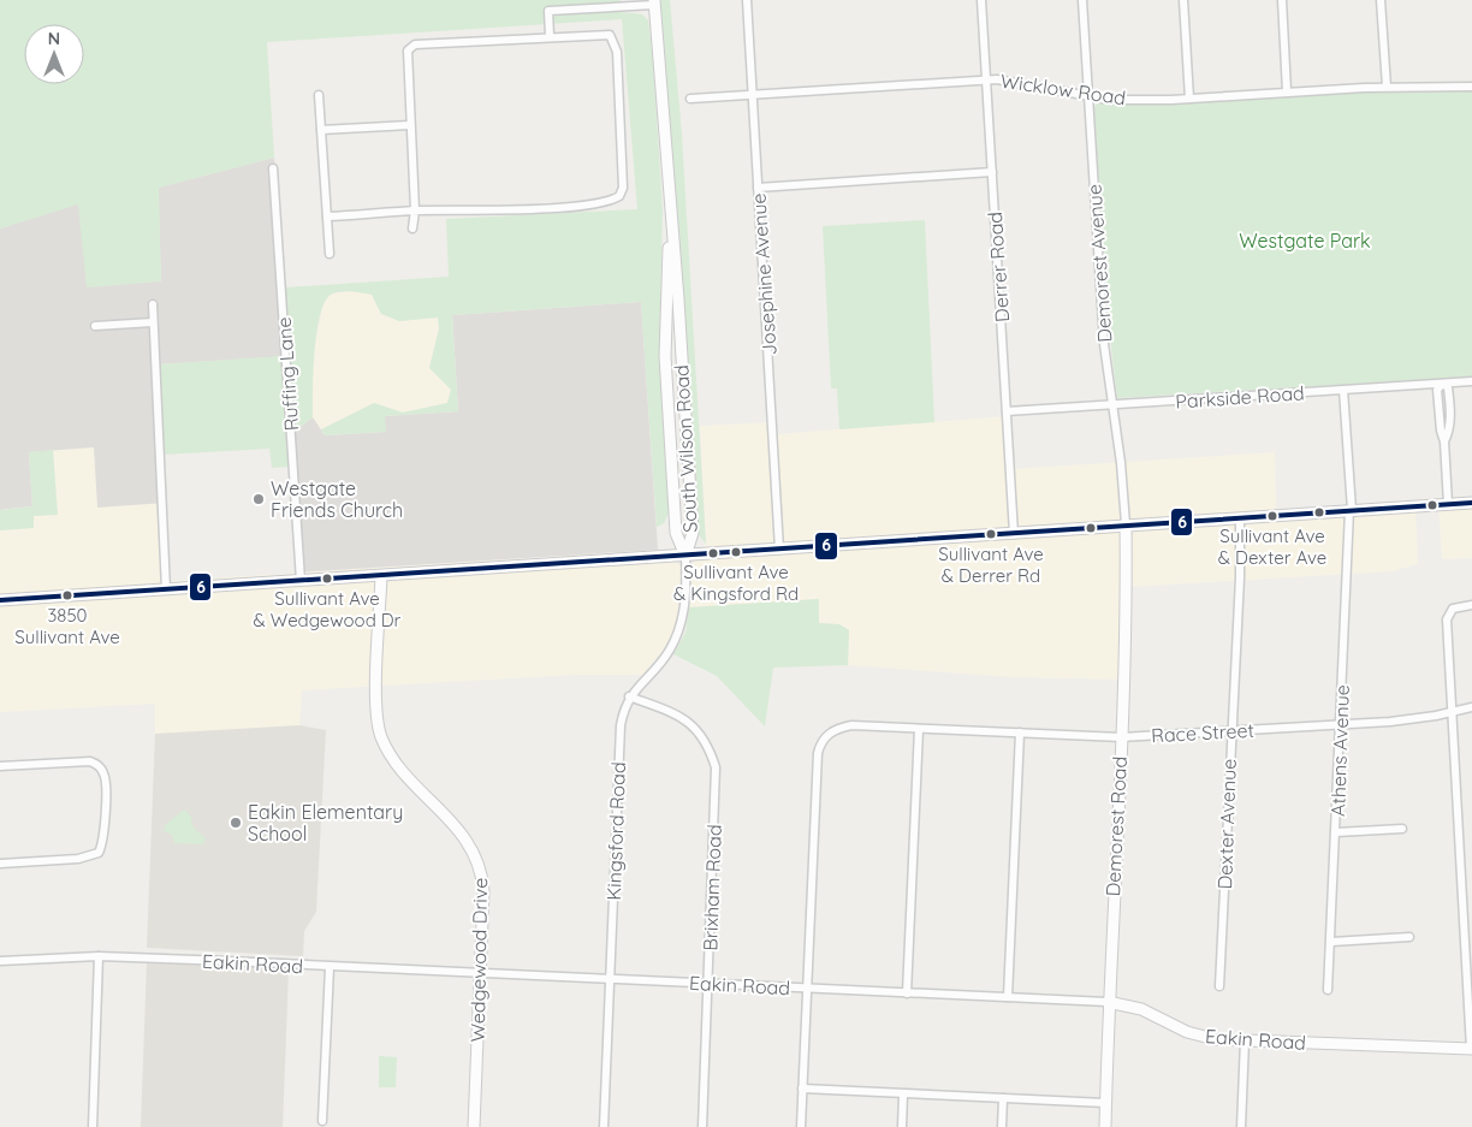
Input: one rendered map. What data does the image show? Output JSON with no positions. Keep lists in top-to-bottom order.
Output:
{
  "streets": {
    "main road": [
      "South Wilson Road",
      "Demorest Road",
      "Wedgewood Drive",
      "Eakin Road"
    ],
    "street": [
      "Wicklow Road",
      "Demorest Avenue",
      "Derrer Road",
      "Josephine Avenue",
      "Ruffing Lane",
      "Parkside Road",
      "Race Street",
      "Athens Avenue",
      "Dexter Avenue",
      "Kingsford Road",
      "Brixham Road"
    ]
  },
  "crossings": [
    ["Wicklow Road", "Demorest Avenue"],
    ["Wicklow Road", "Derrer Road"],
    ["Wicklow Road", "Josephine Avenue"],
    ["Demorest Avenue", "Parkside Road"],
    ["Demorest Avenue", "Demorest Road"],
    ["Derrer Road", "Parkside Road"],
    ["Parkside Road", "Athens Avenue"],
    ["South Wilson Road", "Kingsford Road"],
    ["Race Street", "Athens Avenue"],
    ["Race Street", "Dexter Avenue"],
    ["Race Street", "Demorest Road"],
    ["Race Street", "Eakin Road"],
    ["Demorest Road", "Eakin Road"],
    ["Kingsford Road", "Brixham Road"],
    ["Kingsford Road", "Eakin Road"],
    ["Brixham Road", "Eakin Road"],
    ["Wedgewood Drive", "Eakin Road"]
  ],
  "parks": ["Westgate Park"],
  "places": [
    "Westgate Friends Church",
    "Sullivant Ave & Dexter Ave",
    "Sullivant Ave & Derrer Rd",
    "Sullivant Ave & Kingsford Rd",
    "Sullivant Ave & Wedgewood Dr",
    "3850 Sullivant Ave",
    "Eakin Elementary School"
  ],
  "lines": ["transit line 6"],
  "north": "top"
}
